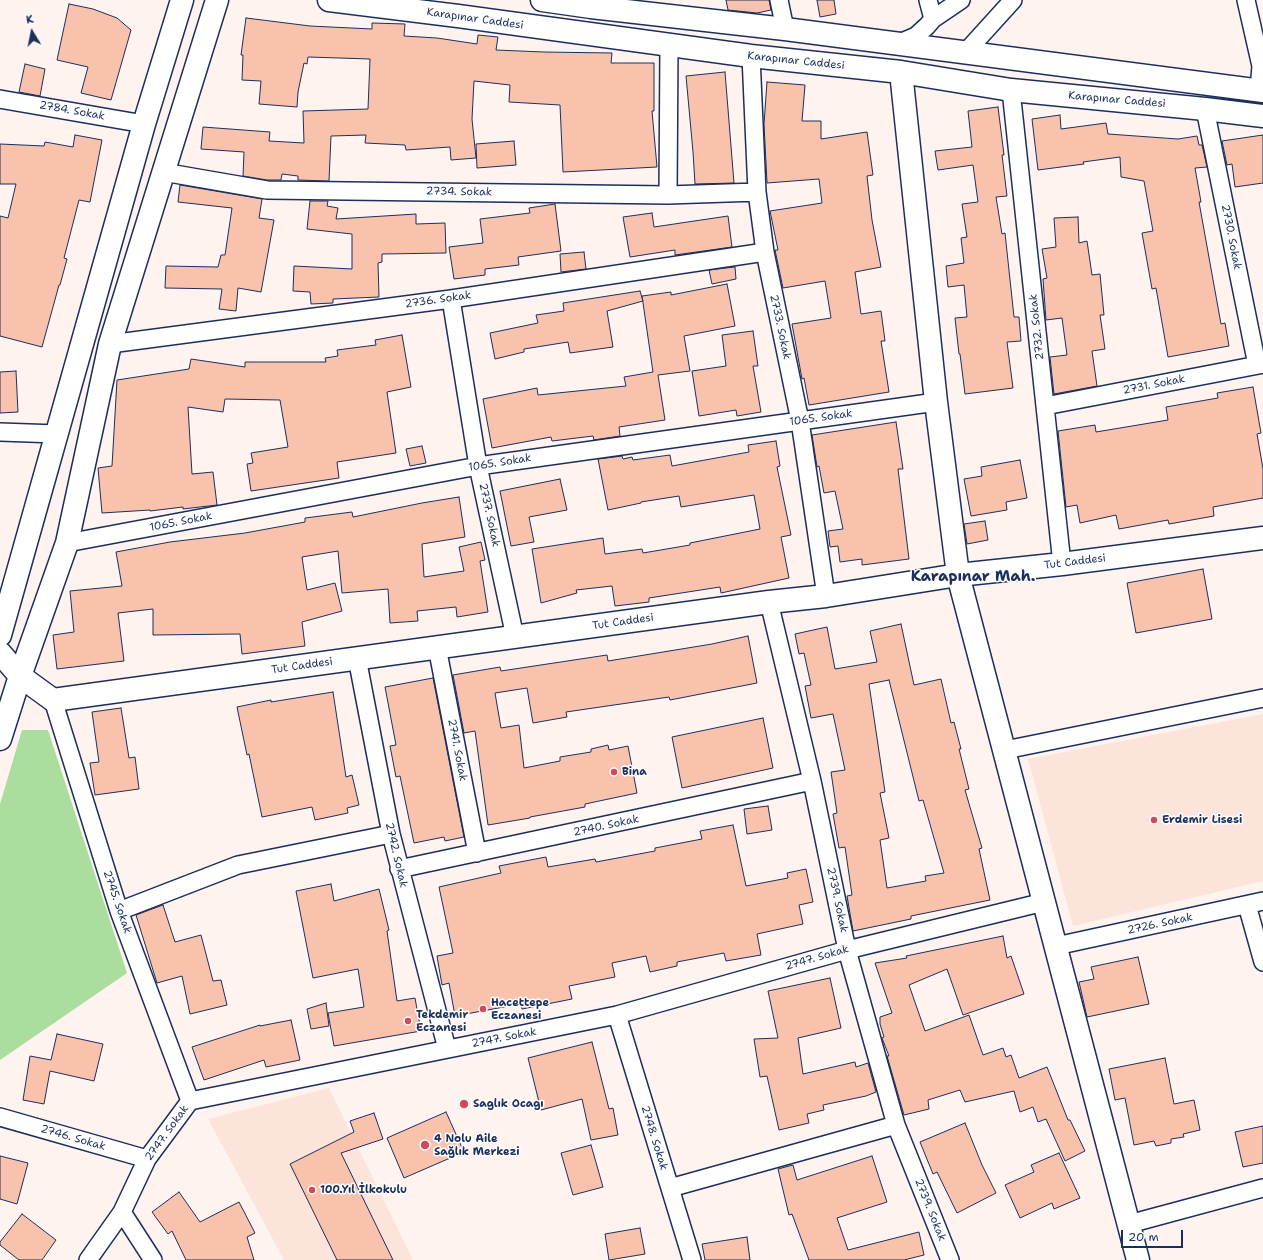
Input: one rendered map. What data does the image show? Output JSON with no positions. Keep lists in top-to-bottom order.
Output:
{
  "streets": {
    "main road": ["Karapınar Caddesi", "Tut Caddesi"],
    "street": [
      "2784. Sokak",
      "2734. Sokak",
      "2730. Sokak",
      "2736. Sokak",
      "2733. Sokak",
      "2732. Sokak",
      "2731. Sokak",
      "1065. Sokak",
      "2737. Sokak",
      "2741. Sokak",
      "2740. Sokak",
      "2742. Sokak",
      "2739. Sokak",
      "2745. Sokak",
      "2726. Sokak",
      "2747. Sokak",
      "2746. Sokak",
      "2748. Sokak"
    ]
  },
  "crossings": [
    ["Karapınar Caddesi", "2730. Sokak"],
    ["Karapınar Caddesi", "2733. Sokak"],
    ["Karapınar Caddesi", "2732. Sokak"],
    ["2734. Sokak", "2733. Sokak"],
    ["2730. Sokak", "2731. Sokak"],
    ["2736. Sokak", "2733. Sokak"],
    ["2736. Sokak", "2737. Sokak"],
    ["2733. Sokak", "1065. Sokak"],
    ["2733. Sokak", "Tut Caddesi"],
    ["2732. Sokak", "2731. Sokak"],
    ["2732. Sokak", "Tut Caddesi"],
    ["1065. Sokak", "2737. Sokak"],
    ["2737. Sokak", "Tut Caddesi"],
    ["Tut Caddesi", "2741. Sokak"],
    ["Tut Caddesi", "2742. Sokak"],
    ["Tut Caddesi", "2739. Sokak"],
    ["Tut Caddesi", "2745. Sokak"],
    ["2741. Sokak", "2740. Sokak"],
    ["2740. Sokak", "2742. Sokak"],
    ["2740. Sokak", "2739. Sokak"],
    ["2742. Sokak", "2747. Sokak"],
    ["2739. Sokak", "2747. Sokak"],
    ["2745. Sokak", "2747. Sokak"],
    ["2747. Sokak", "2746. Sokak"],
    ["2747. Sokak", "2748. Sokak"]
  ],
  "districts": ["Karapınar Mah."],
  "places": [
    "Bina",
    "Erdemir Lisesi",
    "Hacettepe Eczanesi",
    "Tekdemir Eczanesi",
    "Saglık Ocagı",
    "4 Nolu Aile Sağlık Merkezi",
    "100.Yıl İlkokulu"
  ],
  "scale_bar": "20 m",
  "north": "top"
}
